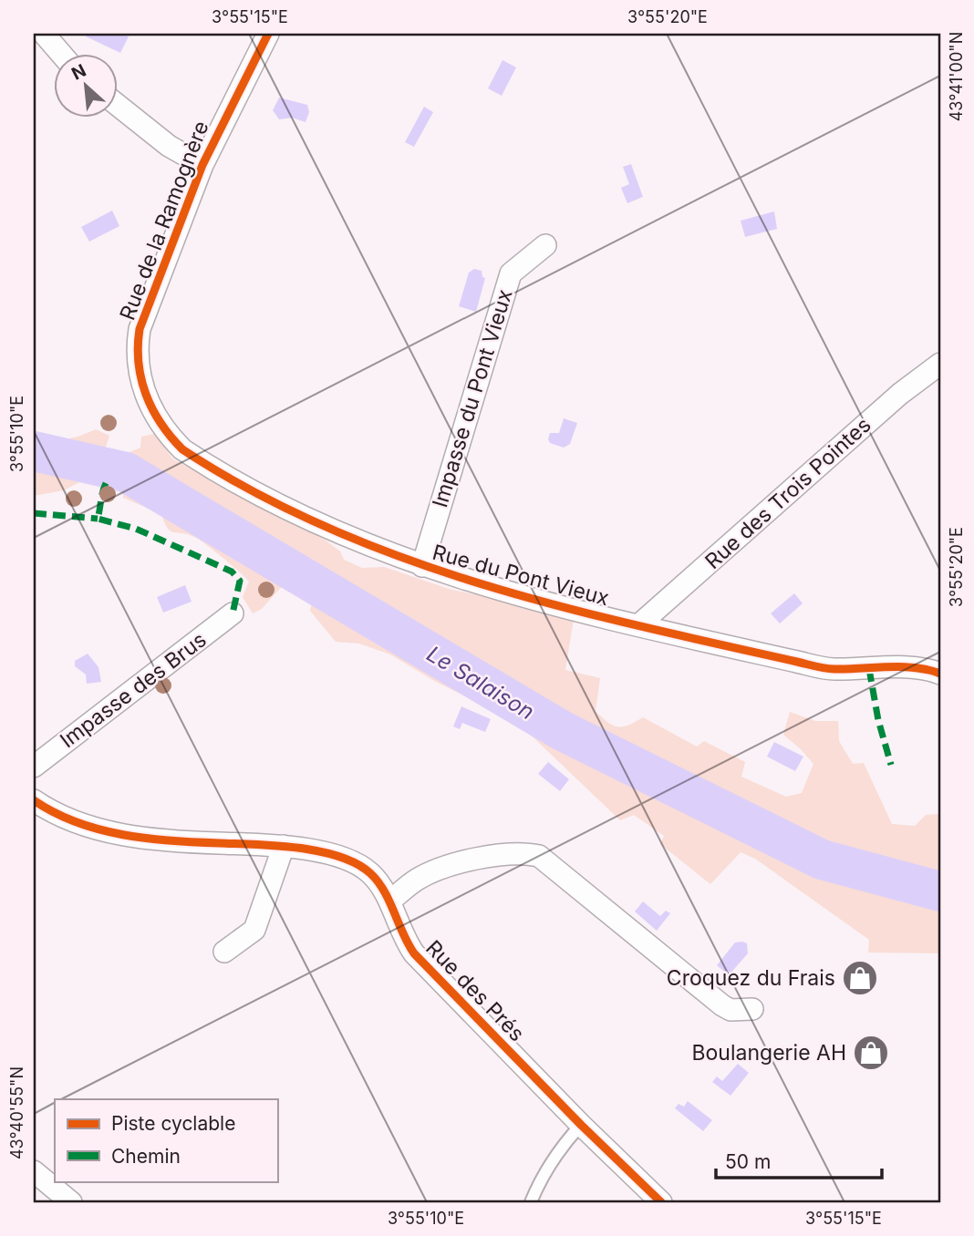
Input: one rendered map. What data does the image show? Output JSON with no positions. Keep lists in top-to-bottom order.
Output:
{
  "streets": {
    "street": [
      "Rue de la Ramognère",
      "Impasse du Pont Vieux",
      "Rue des Trois Pointes",
      "Rue du Pont Vieux",
      "Impasse des Brus",
      "Rue des Prés"
    ]
  },
  "crossings": [
    ["Rue de la Ramognère", "Rue du Pont Vieux"],
    ["Impasse du Pont Vieux", "Rue du Pont Vieux"],
    ["Rue des Trois Pointes", "Rue du Pont Vieux"]
  ],
  "water": ["Le Salaison"],
  "places": {
    "shop": ["Croquez du Frais", "Boulangerie AH"]
  },
  "legend": ["Piste cyclable", "Chemin"],
  "scale_bar": "50 m",
  "north": "top left",
  "coordinates": [
    "3°55'15\"E",
    "3°55'20\"E",
    "43°41'00\"N",
    "3°55'10\"E",
    "43°40'55\"N"
  ]
}
